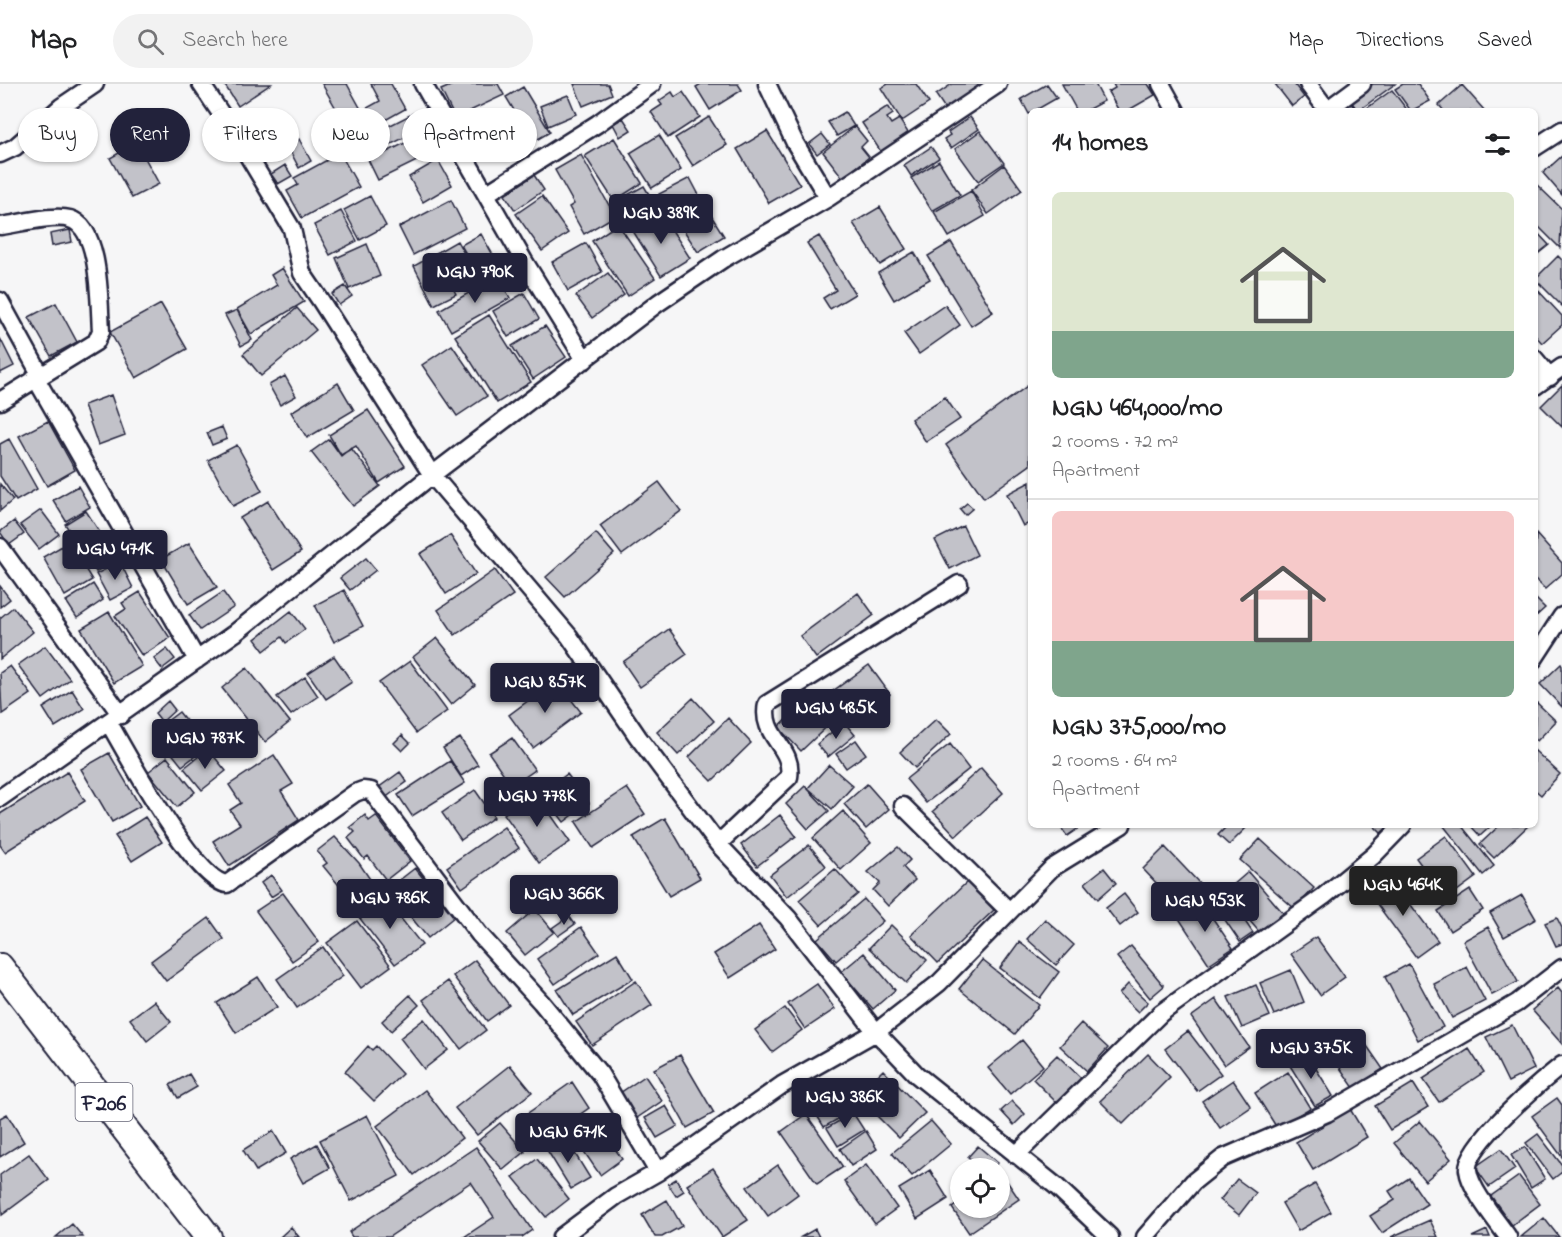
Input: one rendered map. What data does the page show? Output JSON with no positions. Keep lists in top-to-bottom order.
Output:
{
  "streets": {
    "main road": ["F206"]
  },
  "page": {
    "header": "Map",
    "search": "Search here",
    "nav": ["Map", "Directions", "Saved"],
    "chip": [
      "Buy",
      "Rent",
      "Filters",
      "New",
      "Apartment"
    ],
    "heading": "14 homes",
    "list": [
      {
        "name": "NGN 464,000/mo",
        "note": "2 rooms · 72 m² · Apartment"
      },
      {
        "name": "NGN 375,000/mo",
        "note": "2 rooms · 64 m² · Apartment"
      }
    ],
    "price": [
      "NGN 389K",
      "NGN 790K",
      "NGN 471K",
      "NGN 857K",
      "NGN 485K",
      "NGN 787K",
      "NGN 778K",
      "NGN 464K",
      "NGN 366K",
      "NGN 786K",
      "NGN 953K",
      "NGN 375K",
      "NGN 386K",
      "NGN 671K"
    ]
  }
}
